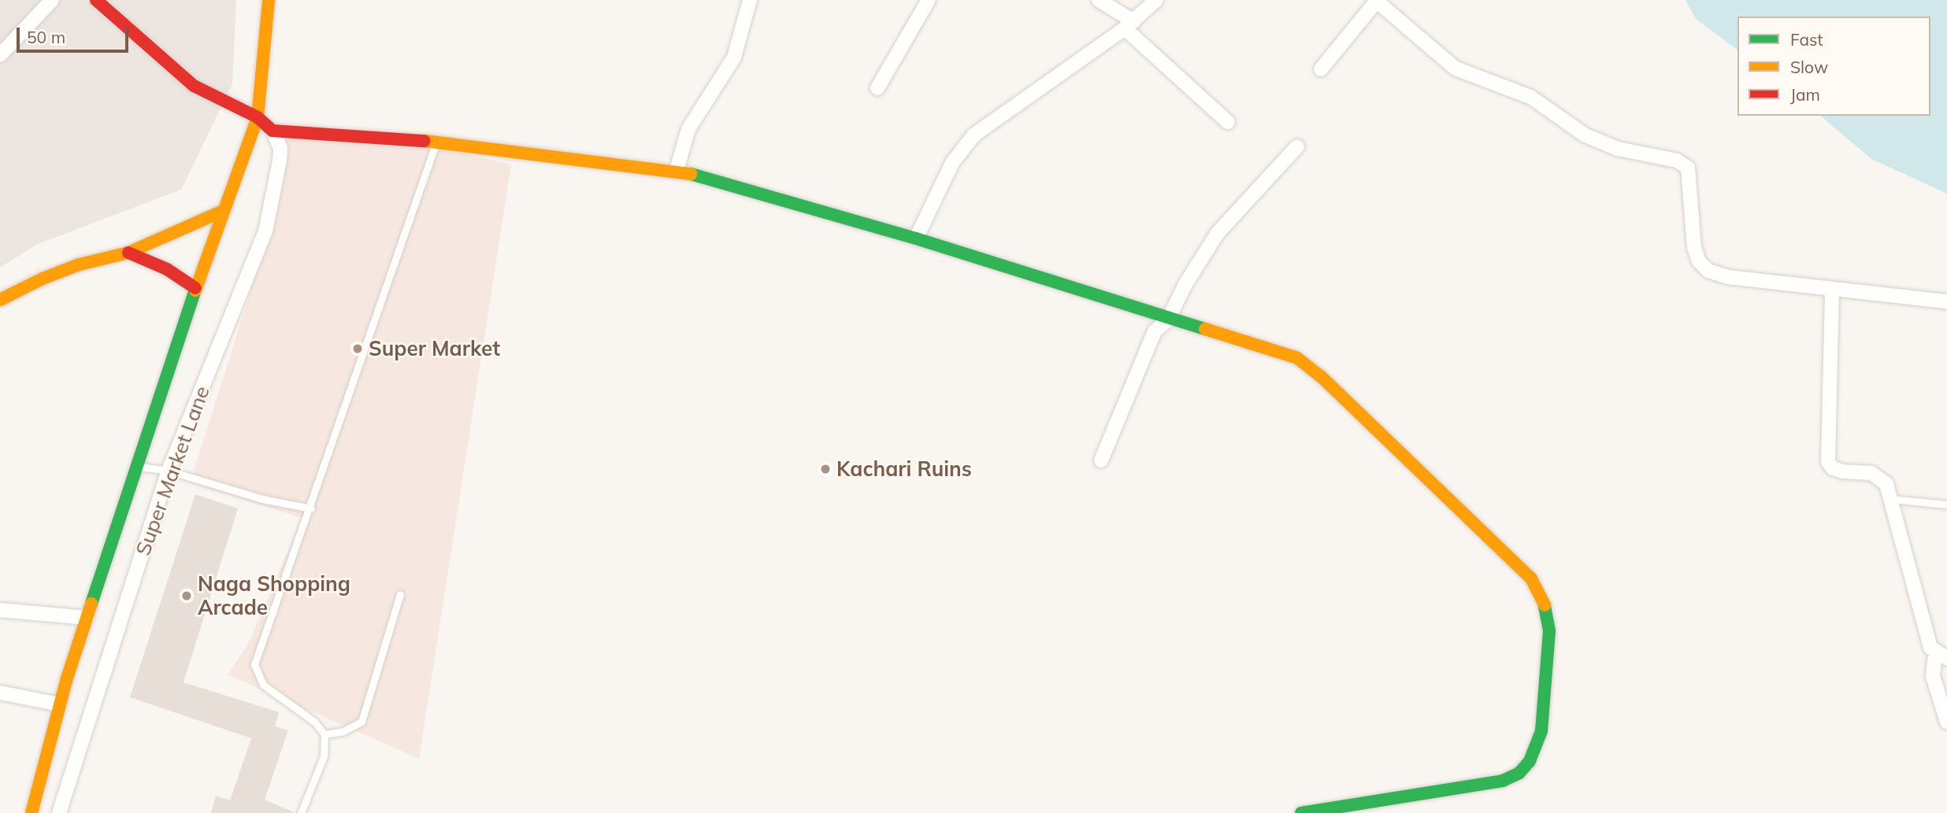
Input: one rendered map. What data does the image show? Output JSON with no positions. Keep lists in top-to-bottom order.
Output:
{
  "streets": {
    "street": ["Super Market Lane"]
  },
  "places": ["Super Market", "Kachari Ruins", "Naga Shopping Arcade"],
  "legend": ["Fast", "Slow", "Jam"],
  "scale_bar": "50 m"
}
